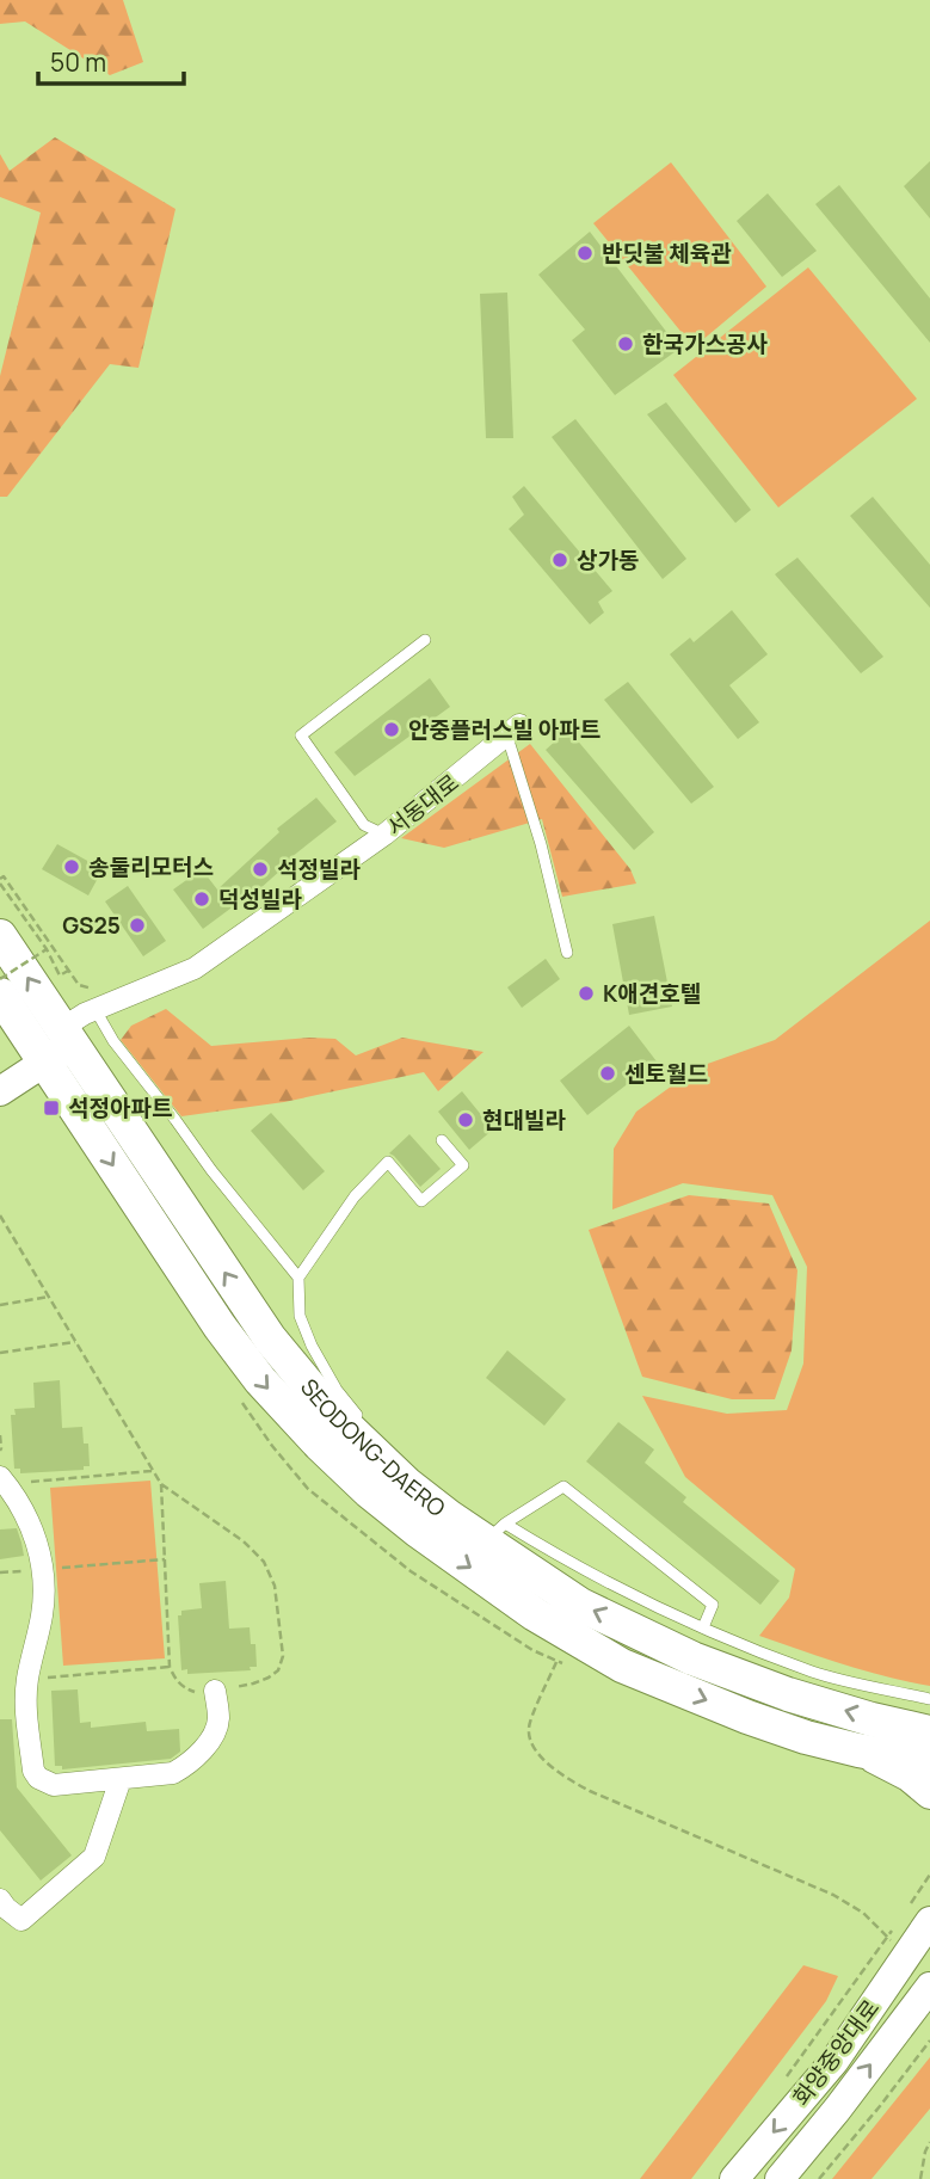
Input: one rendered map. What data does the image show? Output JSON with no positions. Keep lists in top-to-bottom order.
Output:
{
  "streets": {
    "main road": ["SEODONG-DAERO", "화양중앙대로"],
    "street": ["서동대로"]
  },
  "crossings": [
    ["서동대로", "SEODONG-DAERO"]
  ],
  "places": {
    "other": [
      "반딧불 체육관",
      "한국가스공사",
      "상가동",
      "안중플러스빌 아파트",
      "송둘리모터스",
      "석정빌라",
      "덕성빌라",
      "GS25",
      "K애견호텔",
      "센토월드",
      "현대빌라"
    ],
    "transit": ["석정아파트"]
  },
  "scale_bar": "50 m"
}
